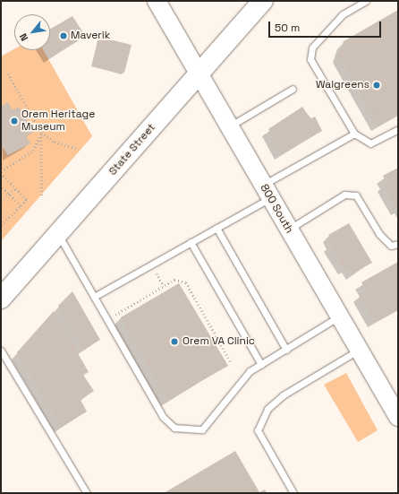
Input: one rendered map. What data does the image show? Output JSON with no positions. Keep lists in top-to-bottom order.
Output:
{
  "streets": {
    "main road": ["State Street", "800 South"]
  },
  "crossings": [
    ["State Street", "800 South"]
  ],
  "places": [
    "Maverik",
    "Walgreens",
    "Orem Heritage Museum",
    "Orem VA Clinic"
  ],
  "scale_bar": "50 m",
  "north": "bottom left"
}
